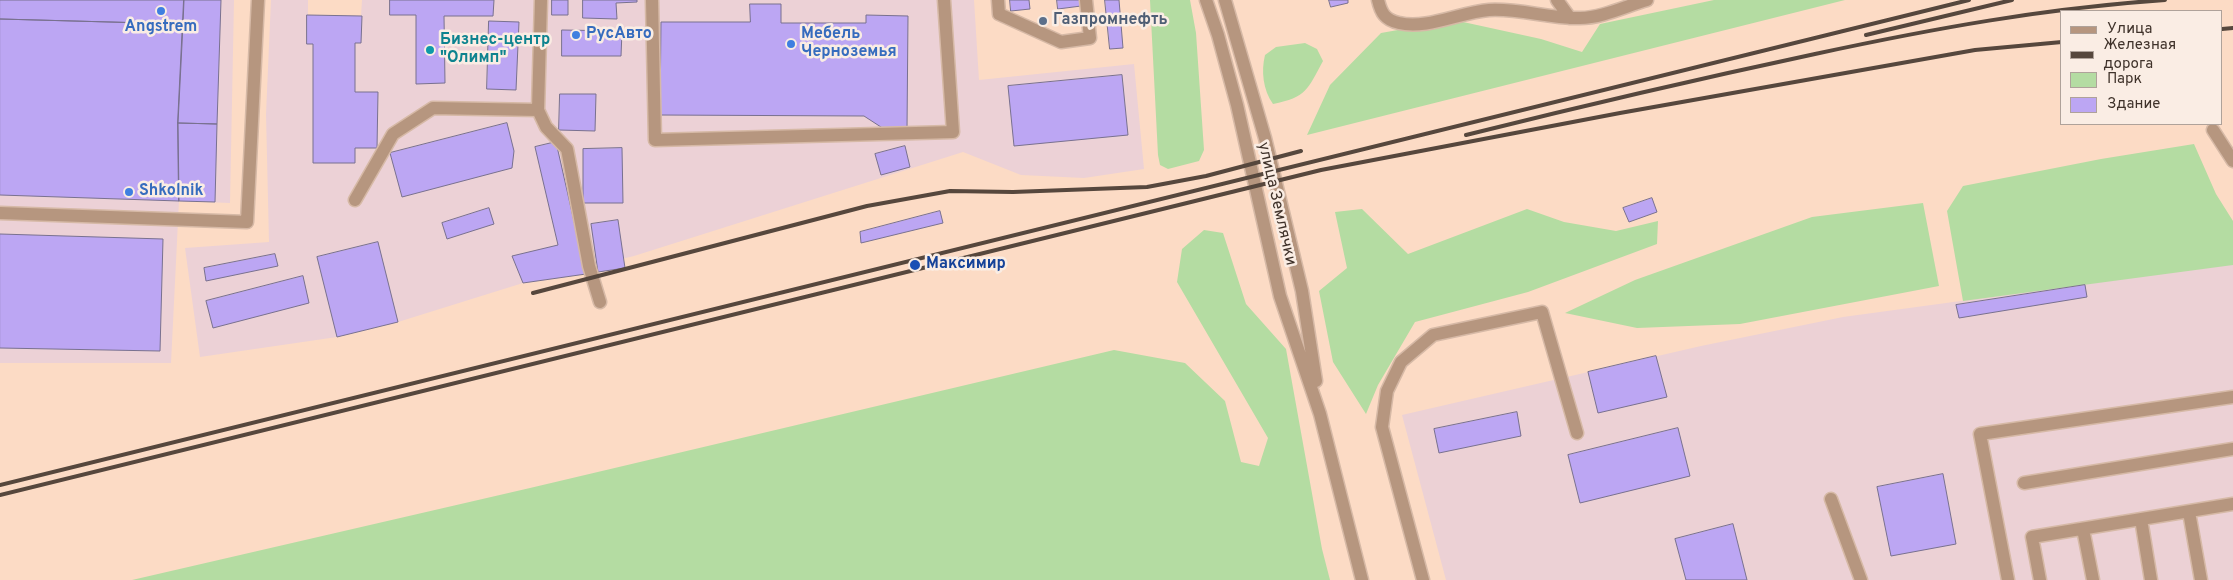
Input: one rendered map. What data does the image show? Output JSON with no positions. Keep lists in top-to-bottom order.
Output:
{
  "streets": {
    "street": ["улица Землячки"]
  },
  "places": [
    "Angstrem",
    "Газпромнефть",
    "РусАвто",
    "Мебель Черноземья",
    "Бизнес-центр \"Олимп\"",
    "Shkolnik",
    "Максимир"
  ],
  "legend": [
    "Улица",
    "Железная дорога",
    "Парк",
    "Здание"
  ]
}
